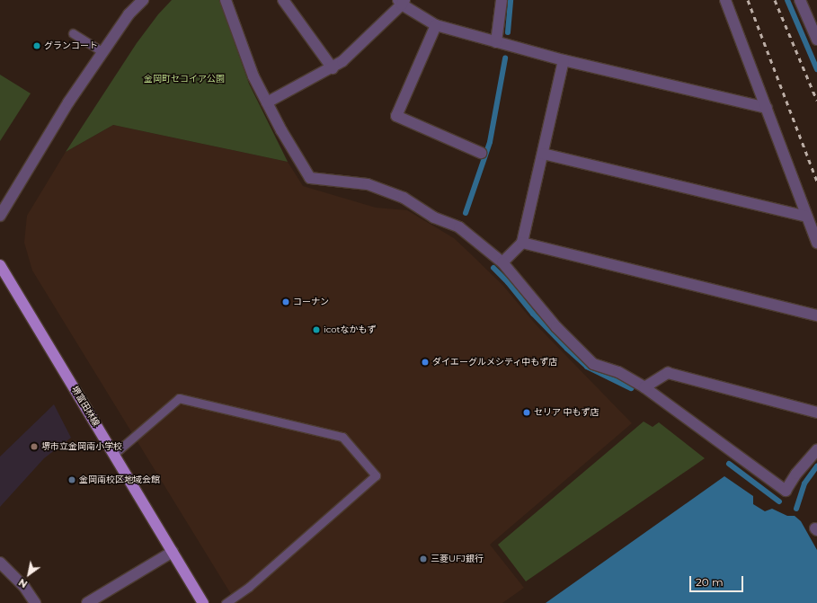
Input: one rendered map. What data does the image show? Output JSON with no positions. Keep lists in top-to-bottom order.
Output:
{
  "streets": {
    "main road": ["堺富田林線"]
  },
  "parks": ["金岡町セコイア公園"],
  "places": [
    "グランコート",
    "コーナン",
    "icotなかもず",
    "ダイエーグルメシティ中もず店",
    "セリア 中もず店",
    "堺市立金岡南小学校",
    "金岡南校区地域会館",
    "三菱UFJ銀行"
  ],
  "scale_bar": "20 m",
  "north": "bottom left"
}
